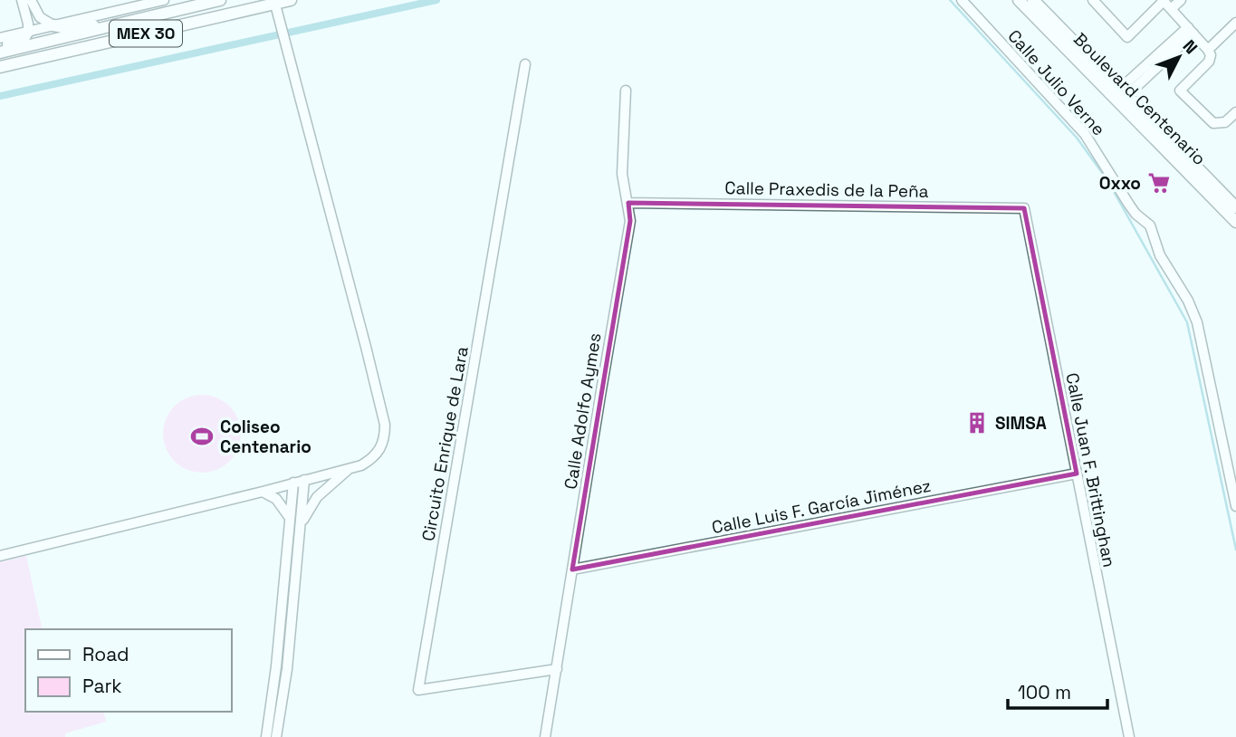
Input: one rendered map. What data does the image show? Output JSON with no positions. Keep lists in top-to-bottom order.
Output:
{
  "streets": {
    "main road": ["MEX 30", "Boulevard Centenario"],
    "street": [
      "Calle Julio Verne",
      "Calle Praxedis de la Peña",
      "Calle Adolfo Aymes",
      "Circuito Enrique de Lara",
      "Calle Juan F. Brittinghan",
      "Calle Luis F. García Jiménez"
    ]
  },
  "crossings": [
    ["Calle Praxedis de la Peña", "Calle Adolfo Aymes"],
    ["Calle Praxedis de la Peña", "Calle Juan F. Brittinghan"],
    ["Calle Adolfo Aymes", "Circuito Enrique de Lara"],
    ["Calle Adolfo Aymes", "Calle Luis F. García Jiménez"],
    ["Calle Juan F. Brittinghan", "Calle Luis F. García Jiménez"]
  ],
  "places": {
    "supermarket": ["Oxxo"],
    "building": ["SIMSA"],
    "sports": ["Coliseo Centenario"]
  },
  "legend": ["Road", "Park"],
  "scale_bar": "100 m",
  "north": "top right"
}
